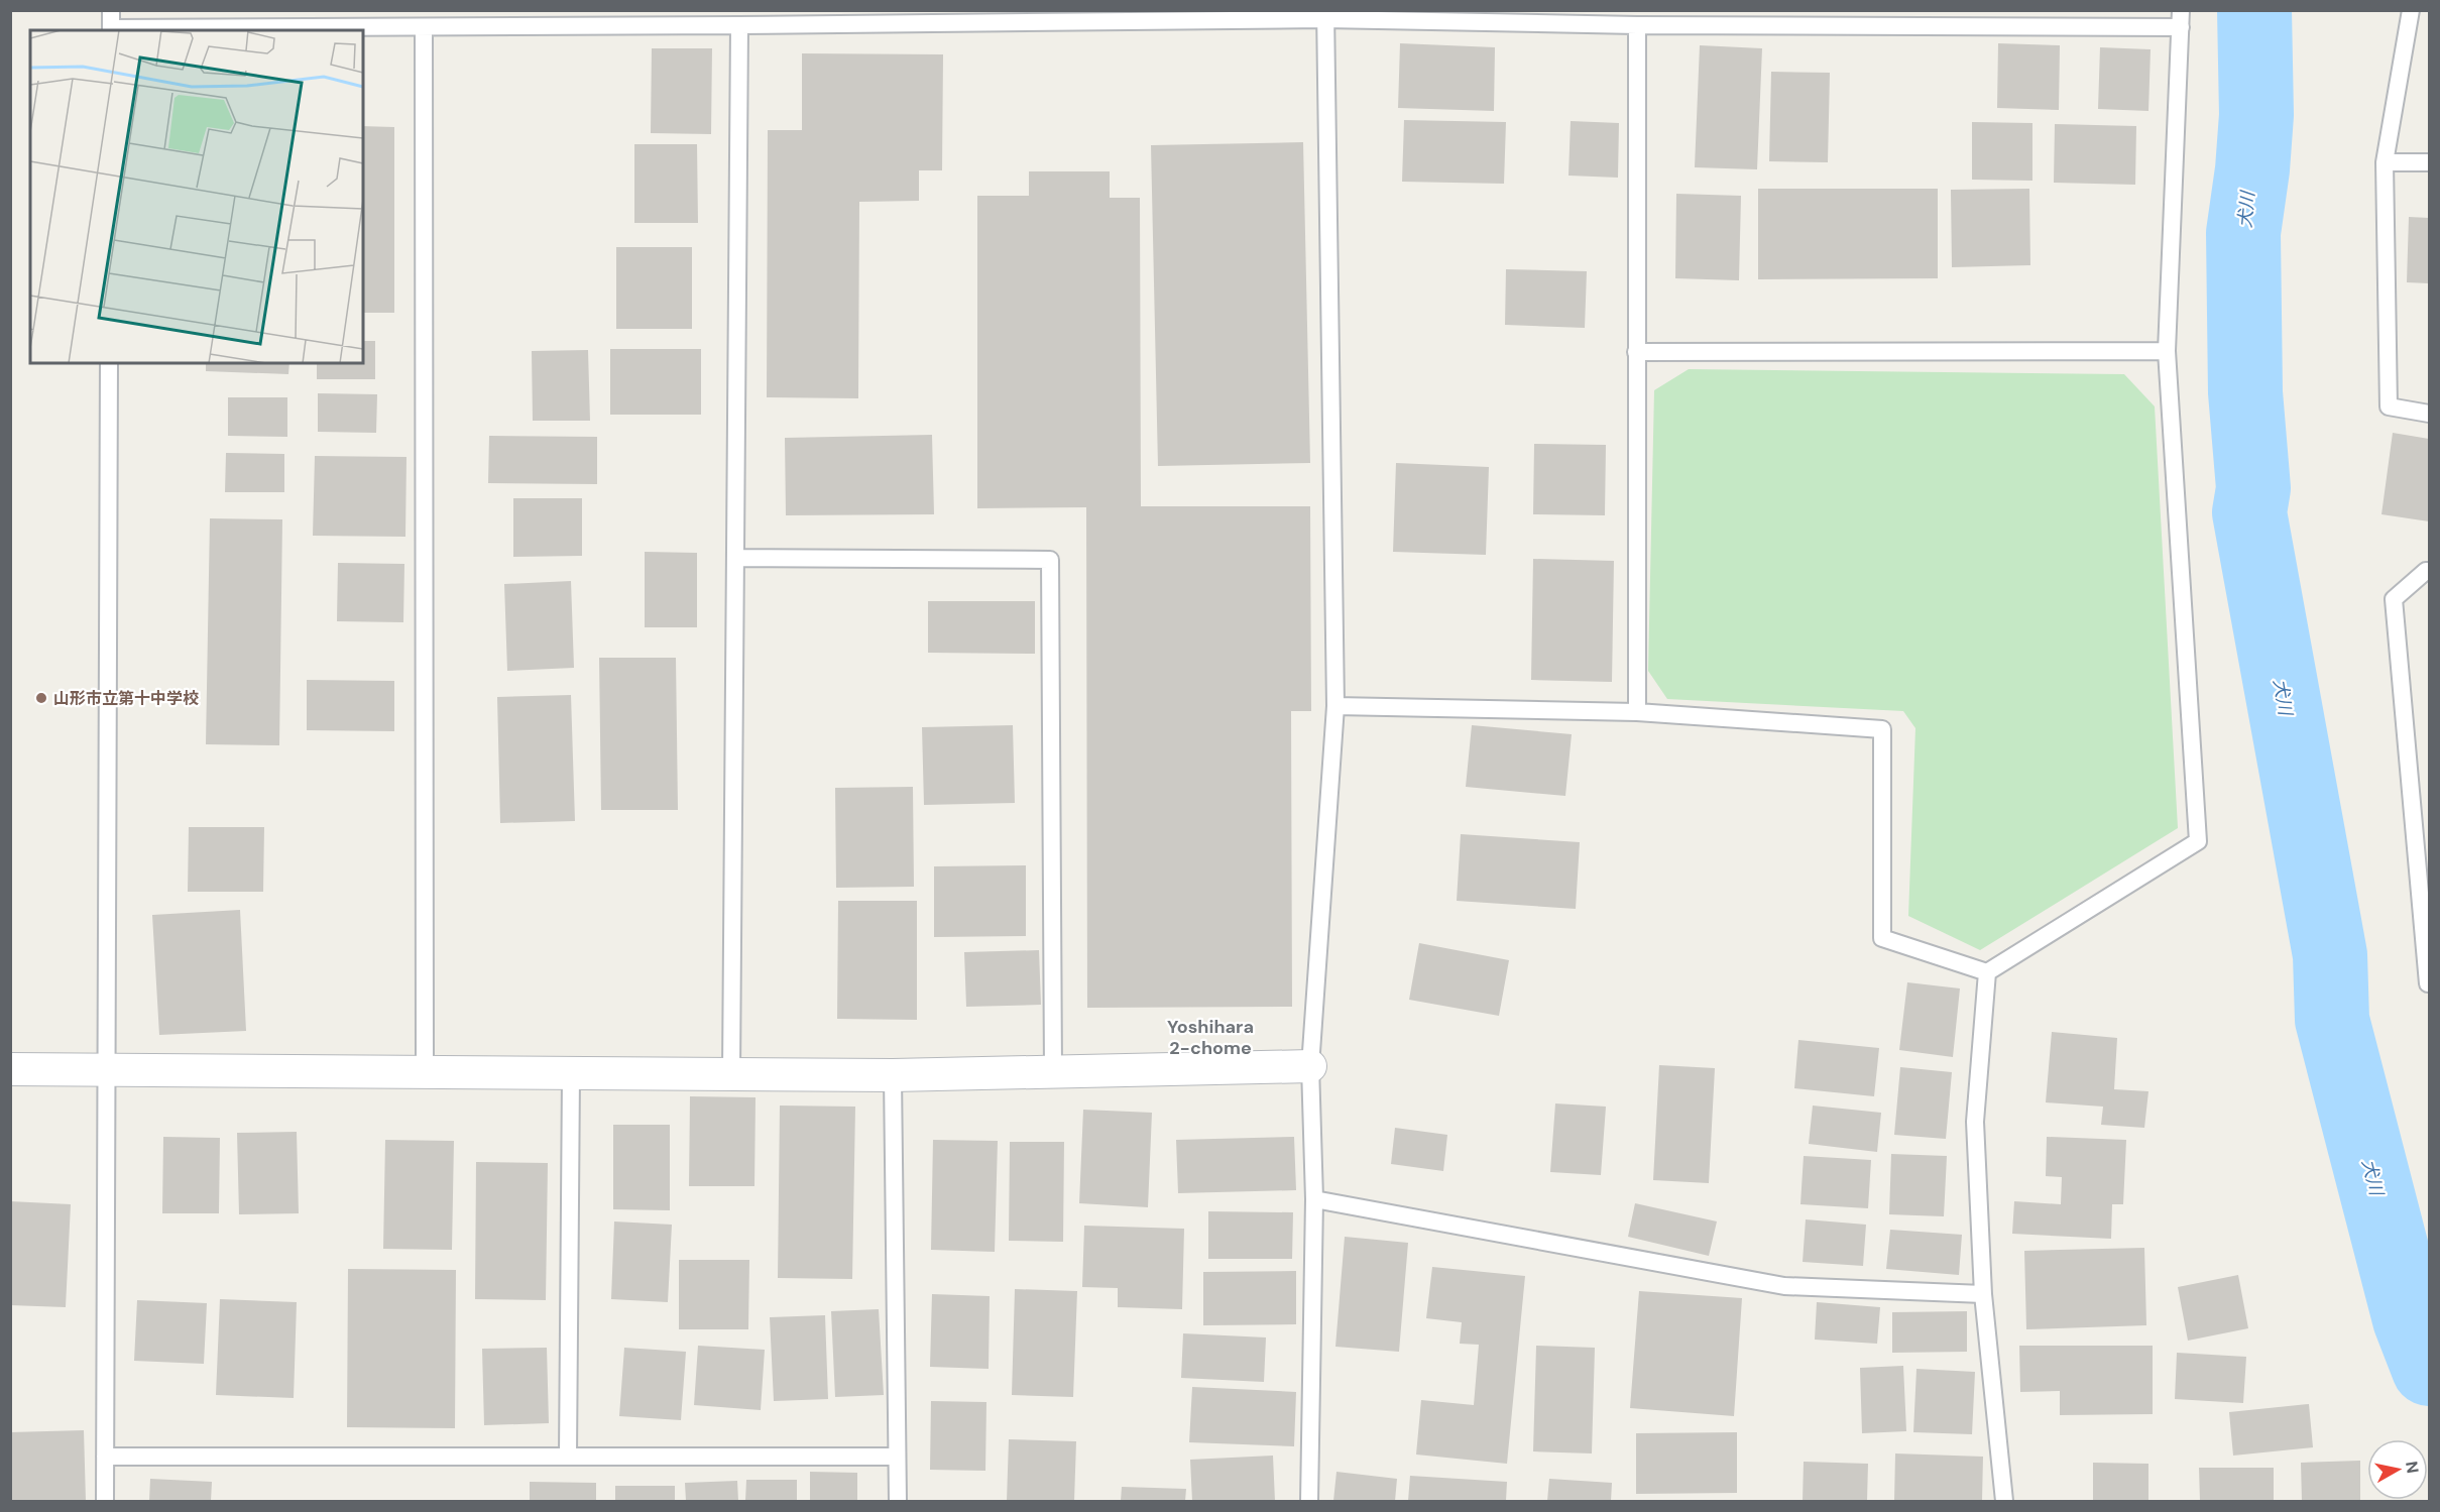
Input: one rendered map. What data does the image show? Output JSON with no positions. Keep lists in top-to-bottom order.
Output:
{
  "districts": ["Yoshihara 2-chome"],
  "water": ["犬川"],
  "places": ["山形市立第十中学校"],
  "north": "right"
}
